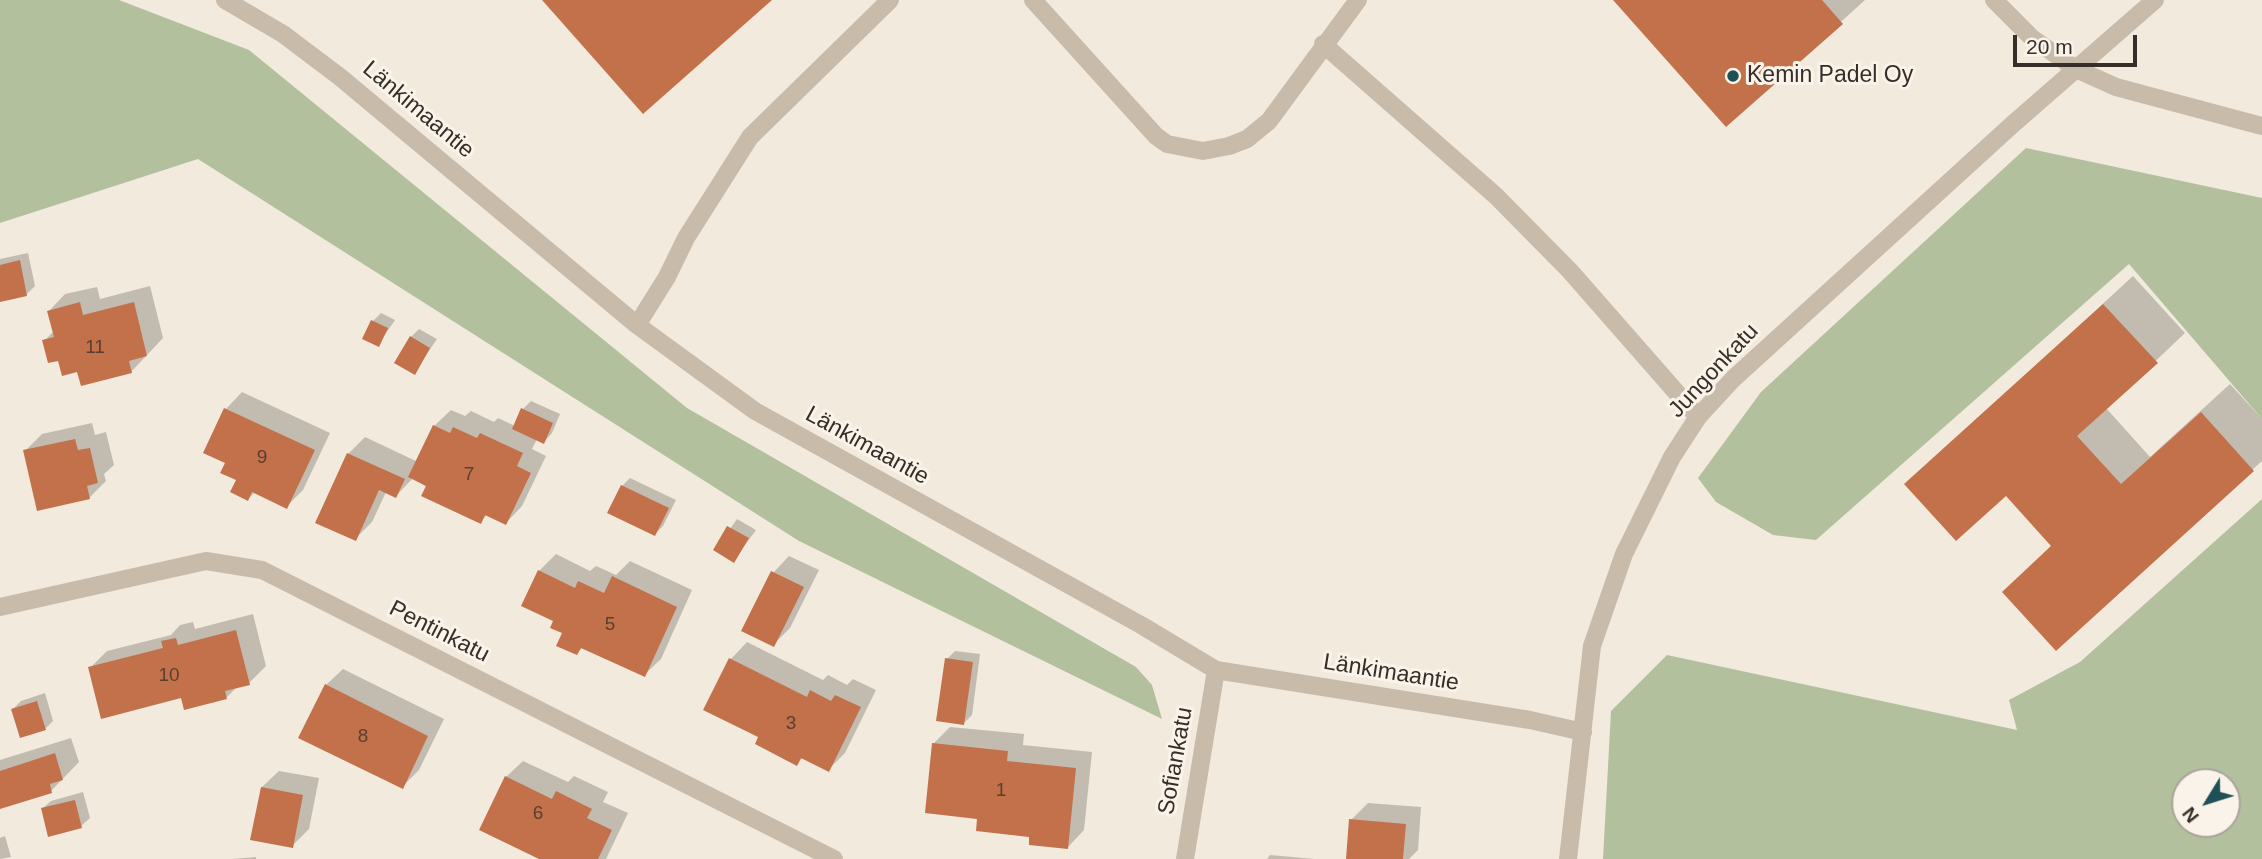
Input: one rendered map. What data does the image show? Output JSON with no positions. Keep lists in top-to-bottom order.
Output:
{
  "streets": {
    "street": [
      "Länkimaantie",
      "Jungonkatu",
      "Pentinkatu",
      "Sofiankatu"
    ]
  },
  "crossings": [
    ["Länkimaantie", "Jungonkatu"],
    ["Länkimaantie", "Sofiankatu"]
  ],
  "places": ["Kemin Padel Oy"],
  "house_numbers": [
    "11",
    "9",
    "7",
    "5",
    "10",
    "3",
    "8",
    "1",
    "6"
  ],
  "scale_bar": "20 m",
  "north": "bottom left"
}
